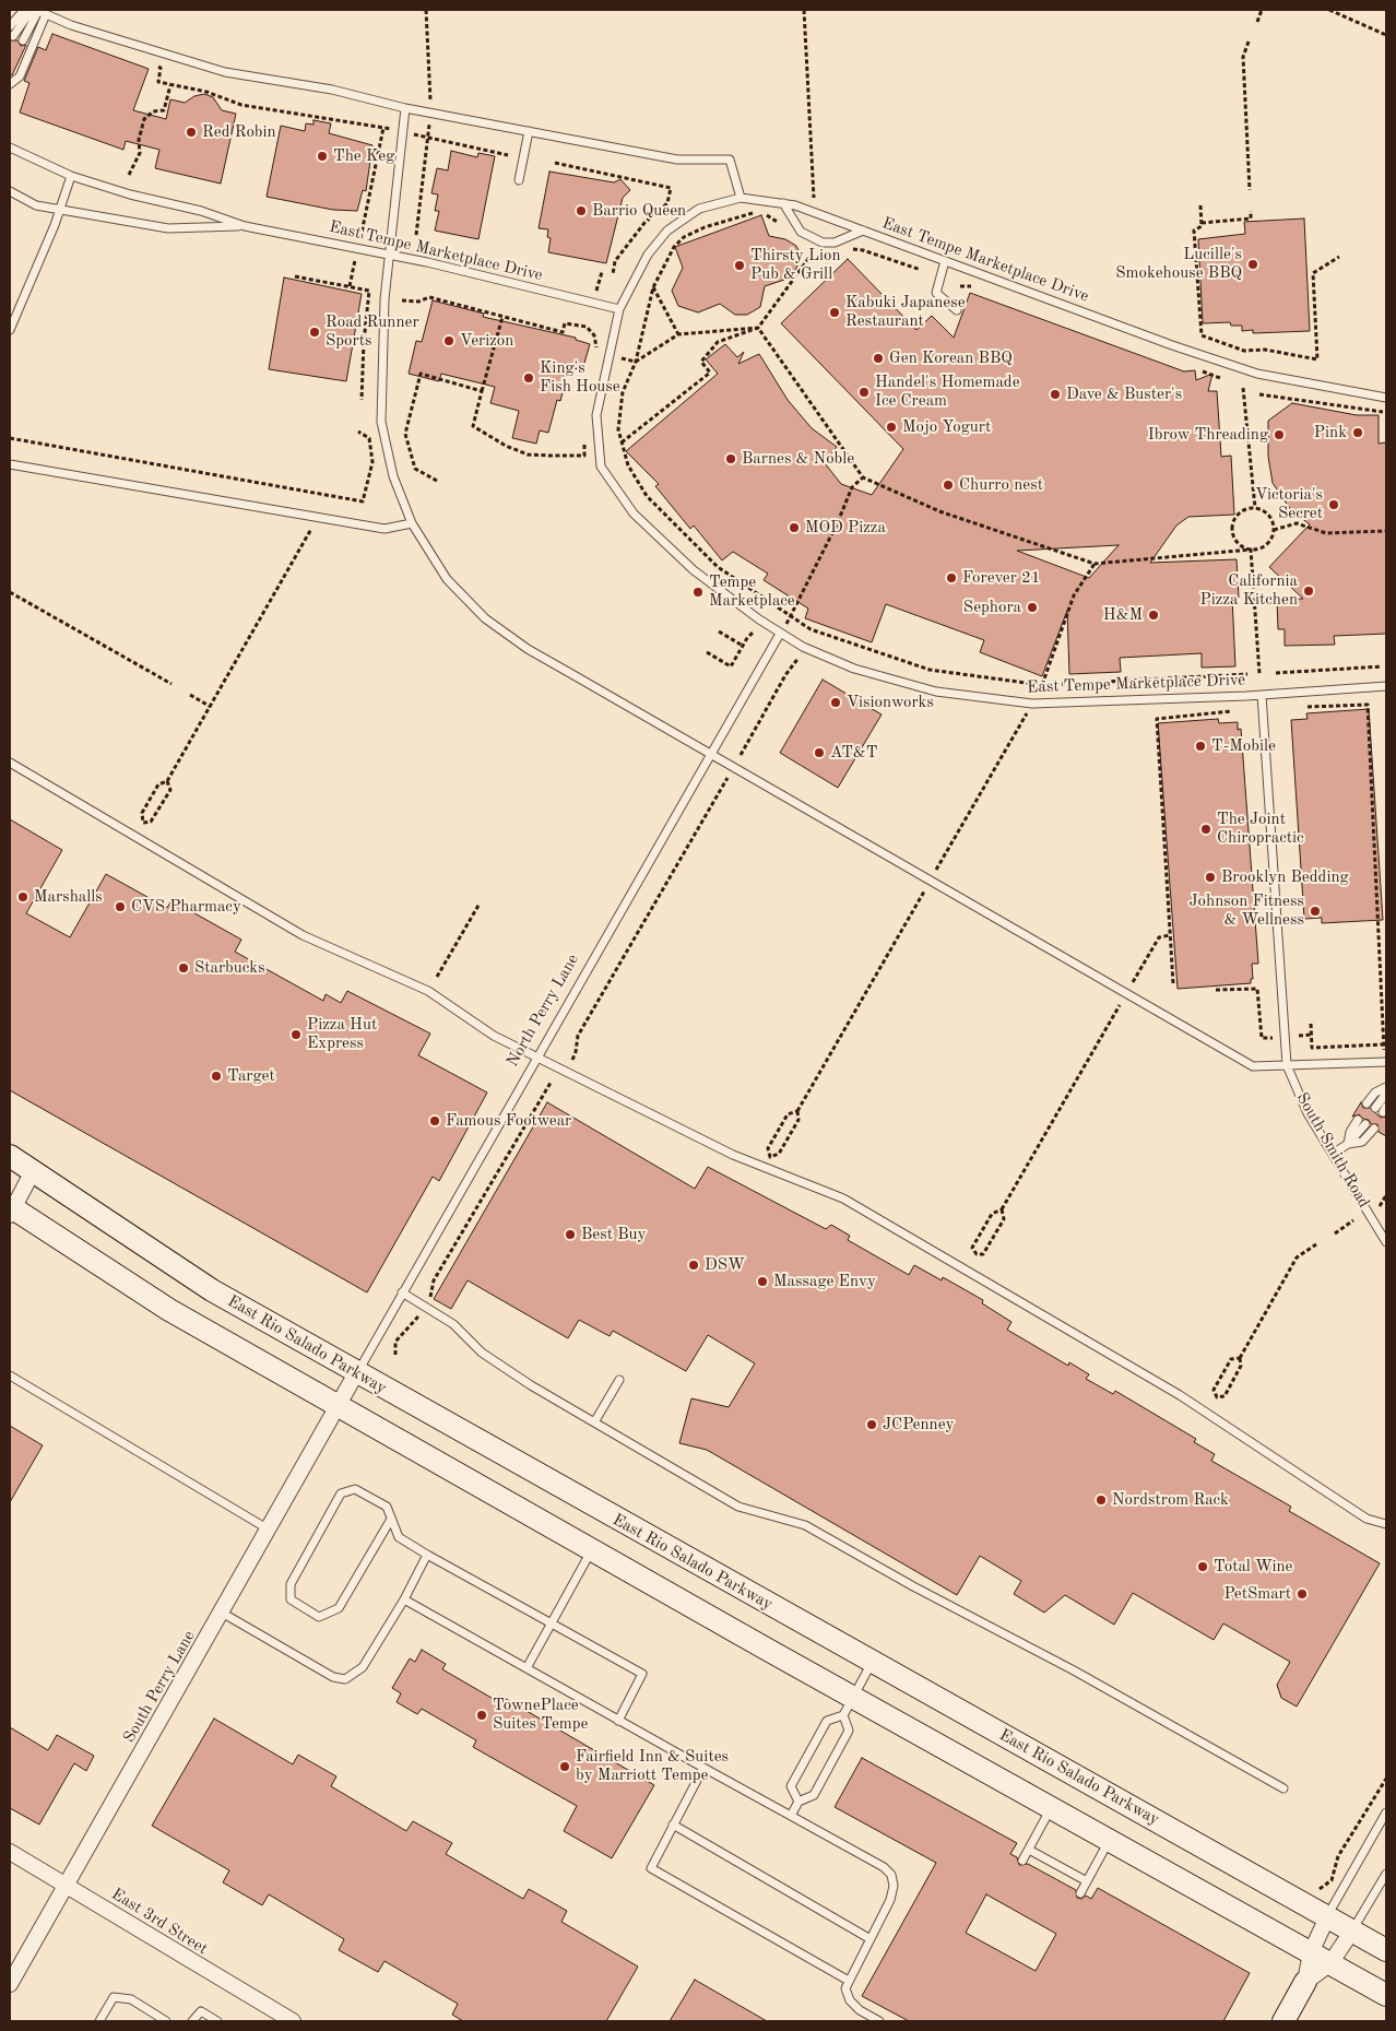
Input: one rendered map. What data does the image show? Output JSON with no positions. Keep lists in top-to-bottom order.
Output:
{
  "streets": {
    "main road": ["East Rio Salado Parkway"],
    "street": ["North Perry Lane", "South Perry Lane", "East 3rd Street"],
    "lane": ["East Tempe Marketplace Drive", "South Smith Road"]
  },
  "crossings": [
    ["East Tempe Marketplace Drive", "North Perry Lane"],
    ["East Tempe Marketplace Drive", "South Smith Road"],
    ["North Perry Lane", "East Rio Salado Parkway"],
    ["North Perry Lane", "South Perry Lane"],
    ["South Perry Lane", "East 3rd Street"]
  ],
  "places": [
    "Red Robin",
    "The Keg",
    "Barrio Queen",
    "Lucille's Smokehouse BBQ",
    "Thirsty Lion Pub & Grill",
    "Kabuki Japanese Restaurant",
    "Road Runner Sports",
    "Verizon",
    "Gen Korean BBQ",
    "King's Fish House",
    "Handel's Homemade Ice Cream",
    "Dave & Buster's",
    "Mojo Yogurt",
    "Pink",
    "Ibrow Threading",
    "Barnes & Noble",
    "Churro nest",
    "Victoria's Secret",
    "MOD Pizza",
    "Forever 21",
    "California Pizza Kitchen",
    "Tempe Marketplace",
    "Sephora",
    "H&M",
    "Visionworks",
    "T-Mobile",
    "AT&T",
    "The Joint Chiropractic",
    "Brooklyn Bedding",
    "Marshalls",
    "CVS Pharmacy",
    "Johnson Fitness & Wellness",
    "Starbucks",
    "Pizza Hut Express",
    "Target",
    "Famous Footwear",
    "Best Buy",
    "DSW",
    "Massage Envy",
    "JCPenney",
    "Nordstrom Rack",
    "Total Wine",
    "PetSmart",
    "TownePlace Suites Tempe",
    "Fairfield Inn & Suites by Marriott Tempe"
  ]
}
